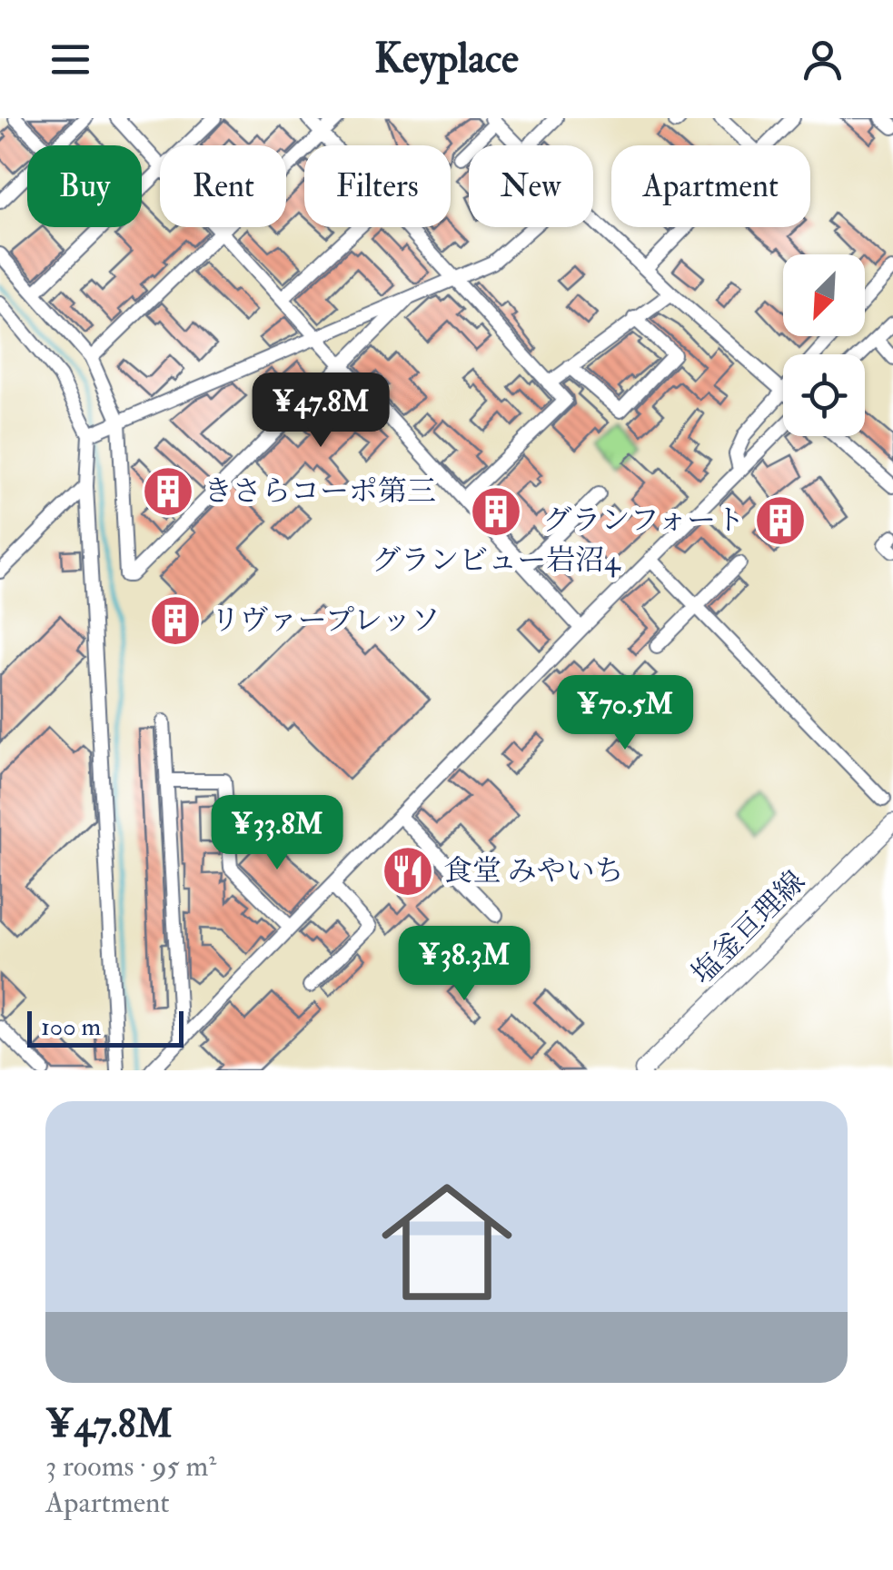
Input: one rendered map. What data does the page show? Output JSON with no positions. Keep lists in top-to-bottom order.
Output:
{
  "streets": {
    "main road": ["塩釜亘理線"]
  },
  "places": {
    "building": [
      "きさらコーポ第三",
      "グランビュー岩沼4",
      "グランフォート",
      "リヴァープレッソ"
    ],
    "restaurant": ["食堂 みやいち"]
  },
  "scale_bar": "100 m",
  "north": "bottom left",
  "page": {
    "header": "Keyplace",
    "chip": [
      "Buy",
      "Rent",
      "Filters",
      "New",
      "Apartment"
    ],
    "price": [
      "¥47.8M",
      "¥70.5M",
      "¥33.8M",
      "¥38.3M"
    ],
    "scale": "100 m",
    "list": [
      {
        "name": "¥47.8M",
        "note": "3 rooms · 95 m² · Apartment"
      }
    ]
  }
}
